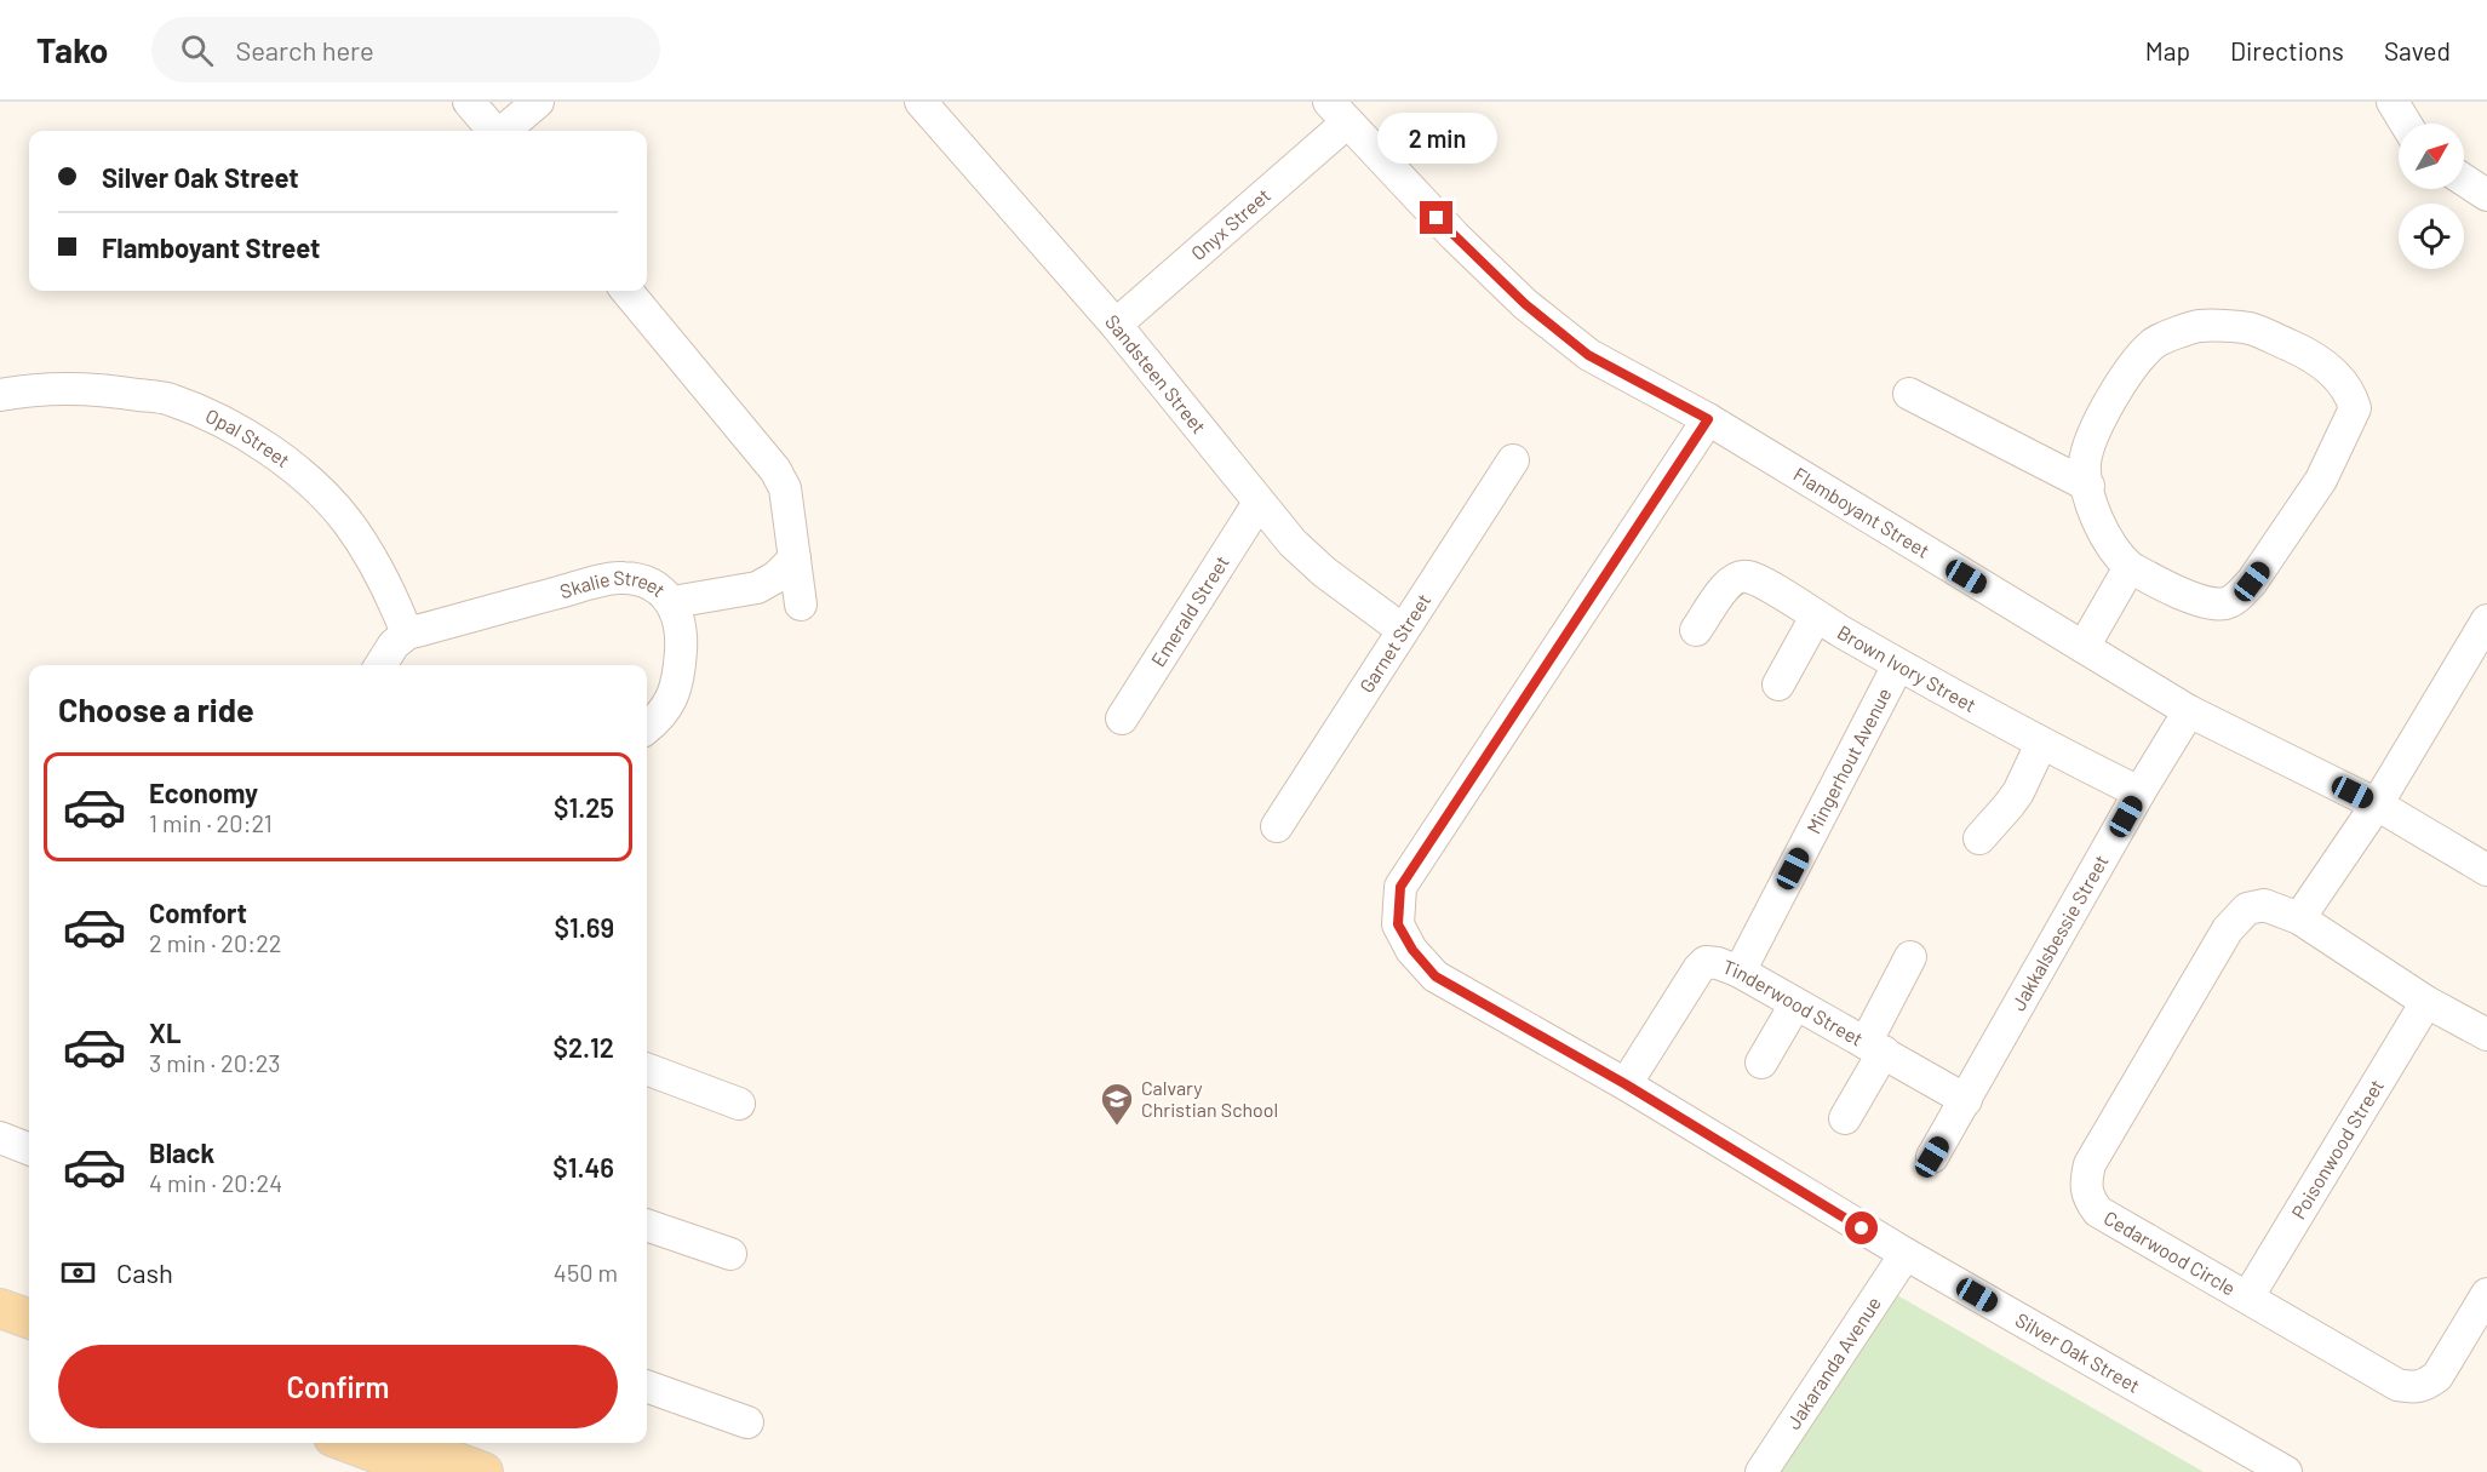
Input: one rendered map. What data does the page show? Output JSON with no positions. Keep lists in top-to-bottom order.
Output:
{
  "streets": {
    "street": [
      "Onyx Street",
      "Sandsteen Street",
      "Opal Street",
      "Flamboyant Street",
      "Skalie Street",
      "Emerald Street",
      "Garnet Street",
      "Brown Ivory Street",
      "Mingerhout Avenue",
      "Jakkalsbessie Street",
      "Tinderwood Street",
      "Poisonwood Street",
      "Cedarwood Circle",
      "Silver Oak Street",
      "Jakaranda Avenue"
    ]
  },
  "crossings": [
    ["Onyx Street", "Sandsteen Street"],
    ["Onyx Street", "Flamboyant Street"],
    ["Sandsteen Street", "Emerald Street"],
    ["Sandsteen Street", "Garnet Street"],
    ["Opal Street", "Skalie Street"],
    ["Flamboyant Street", "Jakkalsbessie Street"],
    ["Flamboyant Street", "Silver Oak Street"],
    ["Brown Ivory Street", "Mingerhout Avenue"],
    ["Brown Ivory Street", "Jakkalsbessie Street"],
    ["Mingerhout Avenue", "Tinderwood Street"],
    ["Jakkalsbessie Street", "Tinderwood Street"],
    ["Tinderwood Street", "Silver Oak Street"],
    ["Poisonwood Street", "Cedarwood Circle"],
    ["Silver Oak Street", "Jakaranda Avenue"]
  ],
  "places": {
    "school or university": ["Calvary Christian School"]
  },
  "north": "top right",
  "page": {
    "header": "Tako",
    "search": "Search here",
    "nav": ["Map", "Directions", "Saved"],
    "bubble": "2 min",
    "banner": ["Silver Oak Street", "Flamboyant Street"],
    "heading": "Choose a ride",
    "list": [
      {
        "name": "Economy",
        "note": "1 min · 20:21",
        "value": "$1.25"
      },
      {
        "name": "Comfort",
        "note": "2 min · 20:22",
        "value": "$1.69"
      },
      {
        "name": "XL",
        "note": "3 min · 20:23",
        "value": "$2.12"
      },
      {
        "name": "Black",
        "note": "4 min · 20:24",
        "value": "$1.46"
      }
    ],
    "pay": ["Cash", "450 m"],
    "buttons": "Confirm"
  }
}
